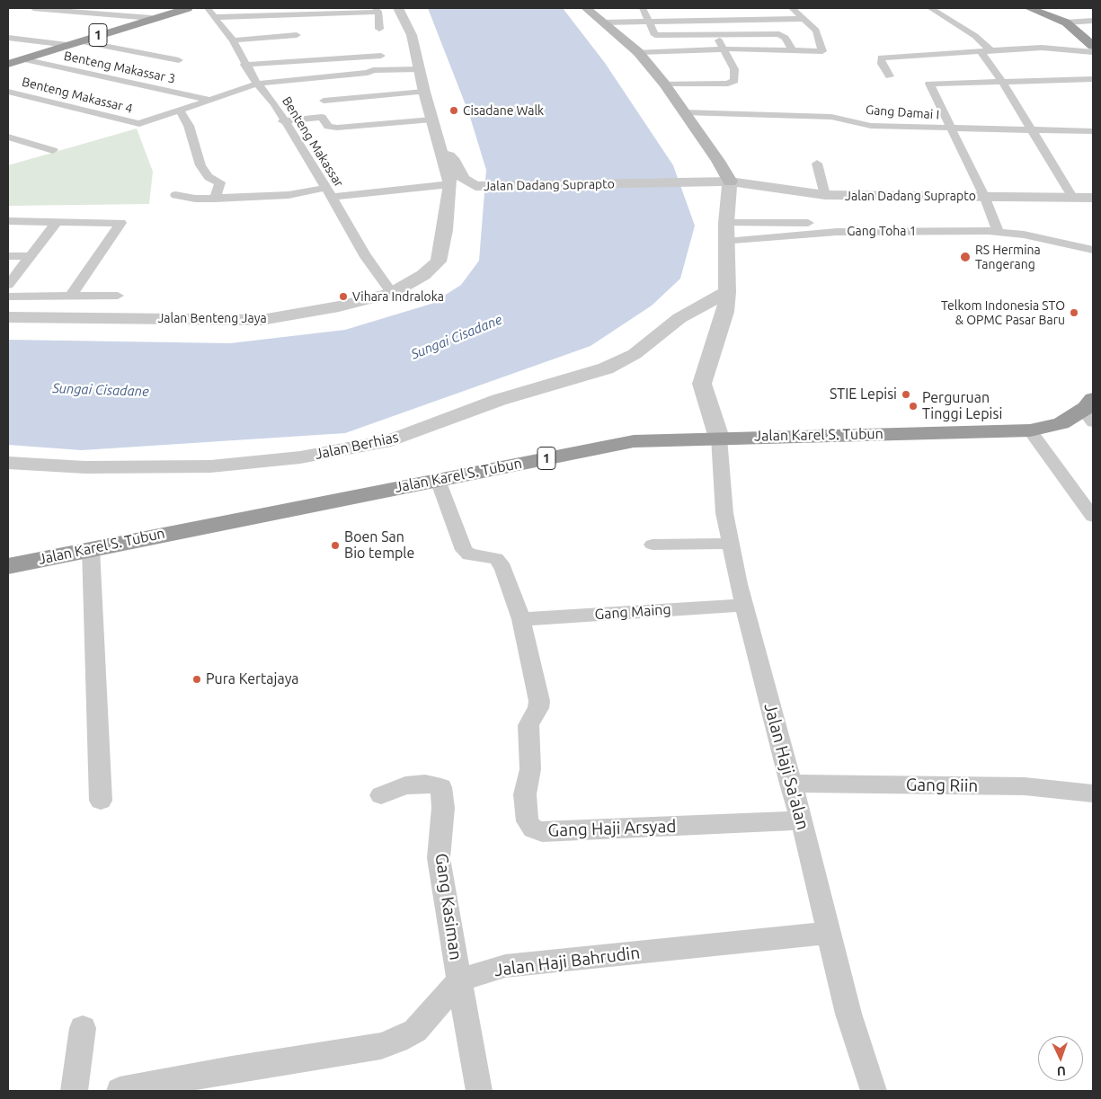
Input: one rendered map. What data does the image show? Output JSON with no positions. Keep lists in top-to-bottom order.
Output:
{
  "streets": {
    "highway": ["1", "Jalan Karel S. Tubun"],
    "street": [
      "Benteng Makassar 3",
      "Benteng Makassar 4",
      "Gang Damai I",
      "Benteng Makassar",
      "Jalan Dadang Suprapto",
      "Gang Toha 1",
      "Jalan Benteng Jaya",
      "Jalan Berhias",
      "Gang Maing",
      "Jalan Haji Sa'alan",
      "Gang Riin",
      "Gang Haji Arsyad",
      "Gang Kasiman",
      "Jalan Haji Bahrudin"
    ]
  },
  "crossings": [
    ["1", "Benteng Makassar 3"],
    ["Benteng Makassar", "Jalan Benteng Jaya"],
    ["Jalan Dadang Suprapto", "Jalan Benteng Jaya"],
    ["Jalan Karel S. Tubun", "Jalan Haji Sa'alan"],
    ["Jalan Karel S. Tubun", "Gang Haji Arsyad"],
    ["Gang Maing", "Jalan Haji Sa'alan"],
    ["Gang Maing", "Gang Haji Arsyad"],
    ["Jalan Haji Sa'alan", "Gang Riin"],
    ["Jalan Haji Sa'alan", "Gang Haji Arsyad"],
    ["Jalan Haji Sa'alan", "Jalan Haji Bahrudin"],
    ["Gang Kasiman", "Jalan Haji Bahrudin"]
  ],
  "water": ["Sungai Cisadane"],
  "places": [
    "Cisadane Walk",
    "RS Hermina Tangerang",
    "Vihara Indraloka",
    "Telkom Indonesia STO & OPMC Pasar Baru",
    "STIE Lepisi",
    "Perguruan Tinggi Lepisi",
    "Boen San Bio temple",
    "Pura Kertajaya"
  ],
  "north": "bottom"
}
